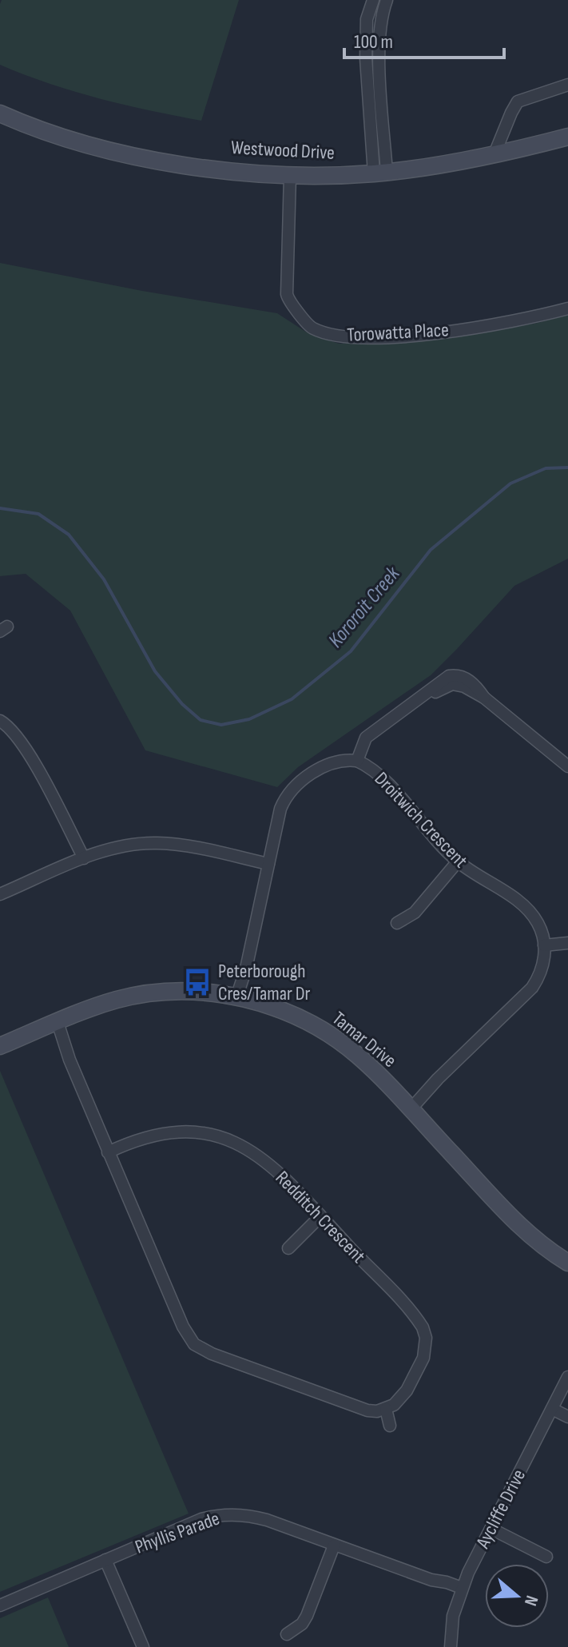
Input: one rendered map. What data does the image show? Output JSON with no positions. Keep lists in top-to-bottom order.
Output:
{
  "streets": {
    "street": [
      "Westwood Drive",
      "Torowatta Place",
      "Droitwich Crescent",
      "Tamar Drive",
      "Redditch Crescent",
      "Aycliffe Drive",
      "Phyllis Parade"
    ]
  },
  "crossings": [
    ["Westwood Drive", "Torowatta Place"],
    ["Aycliffe Drive", "Phyllis Parade"]
  ],
  "water": ["Kororoit Creek"],
  "places": {
    "bus stop": ["Peterborough Cres/Tamar Dr"]
  },
  "scale_bar": "100 m",
  "north": "right"
}
